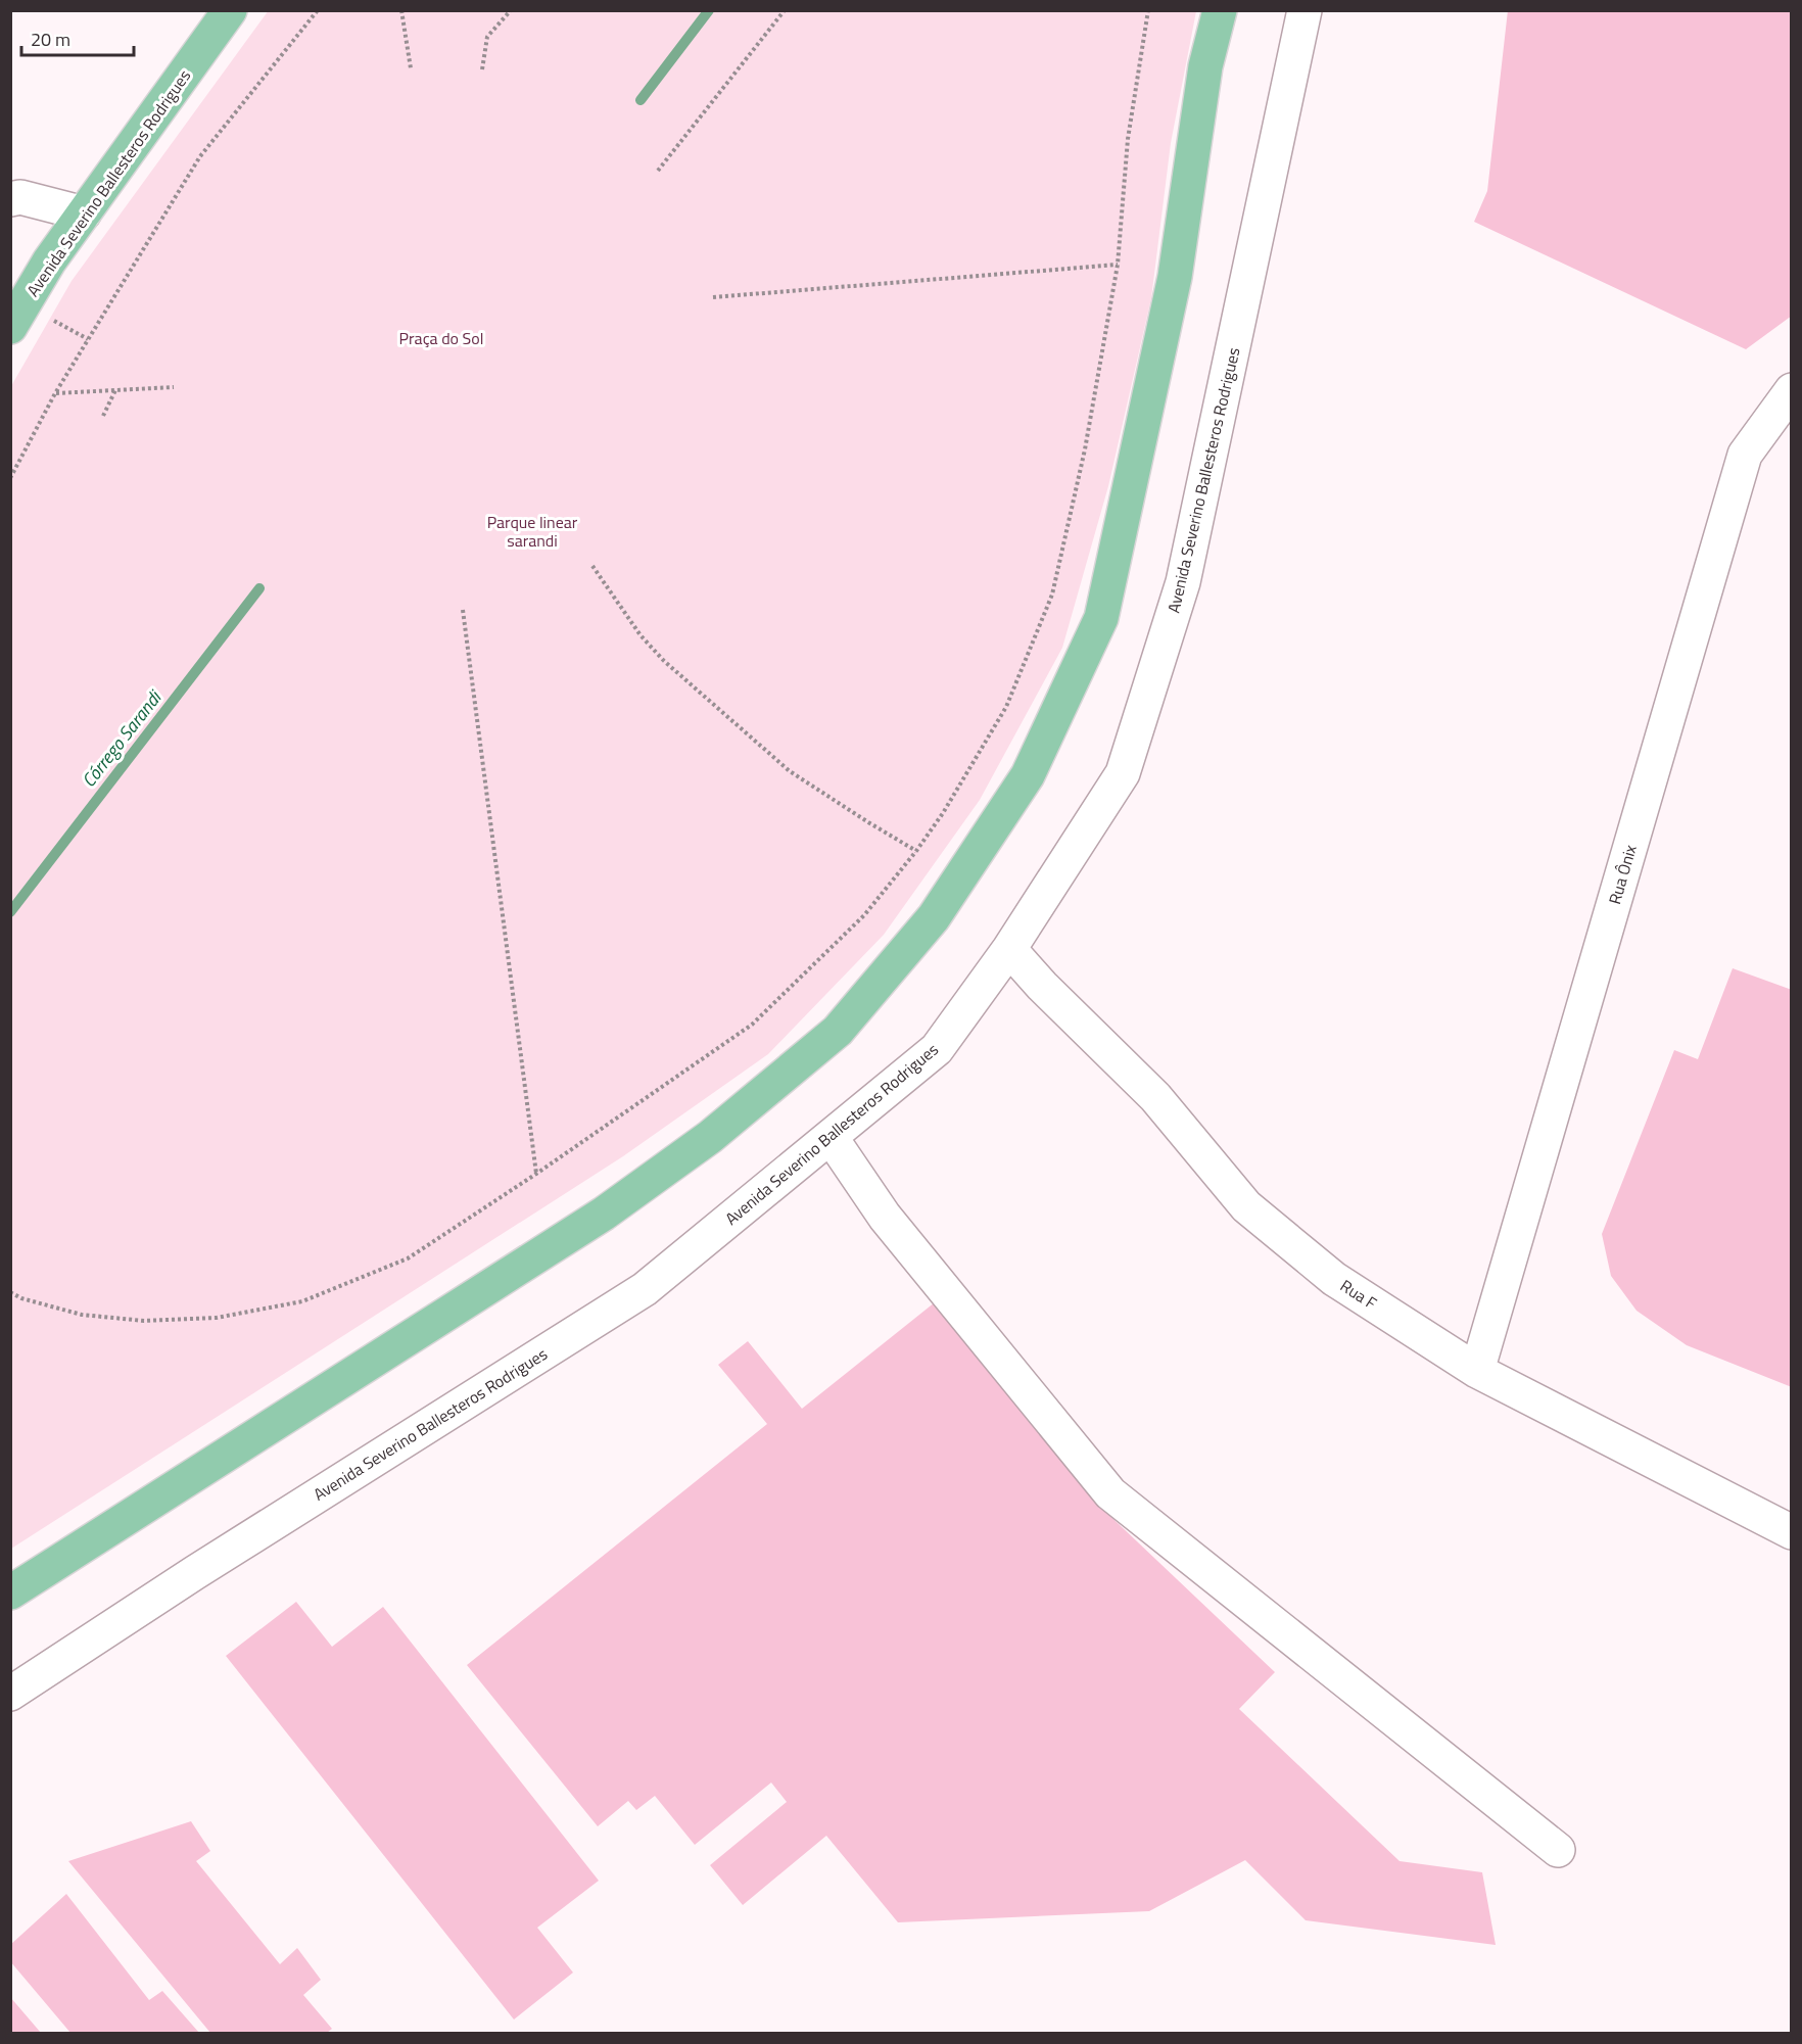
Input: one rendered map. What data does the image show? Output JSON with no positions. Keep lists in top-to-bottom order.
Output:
{
  "streets": {
    "main road": ["Avenida Severino Ballesteros Rodrigues"],
    "street": ["Rua Ônix", "Rua F"]
  },
  "crossings": [
    ["Avenida Severino Ballesteros Rodrigues", "Rua F"],
    ["Rua Ônix", "Rua F"]
  ],
  "water": ["Córrego Sarandi"],
  "parks": ["Praça do Sol", "Parque linear sarandi"],
  "scale_bar": "20 m"
}
